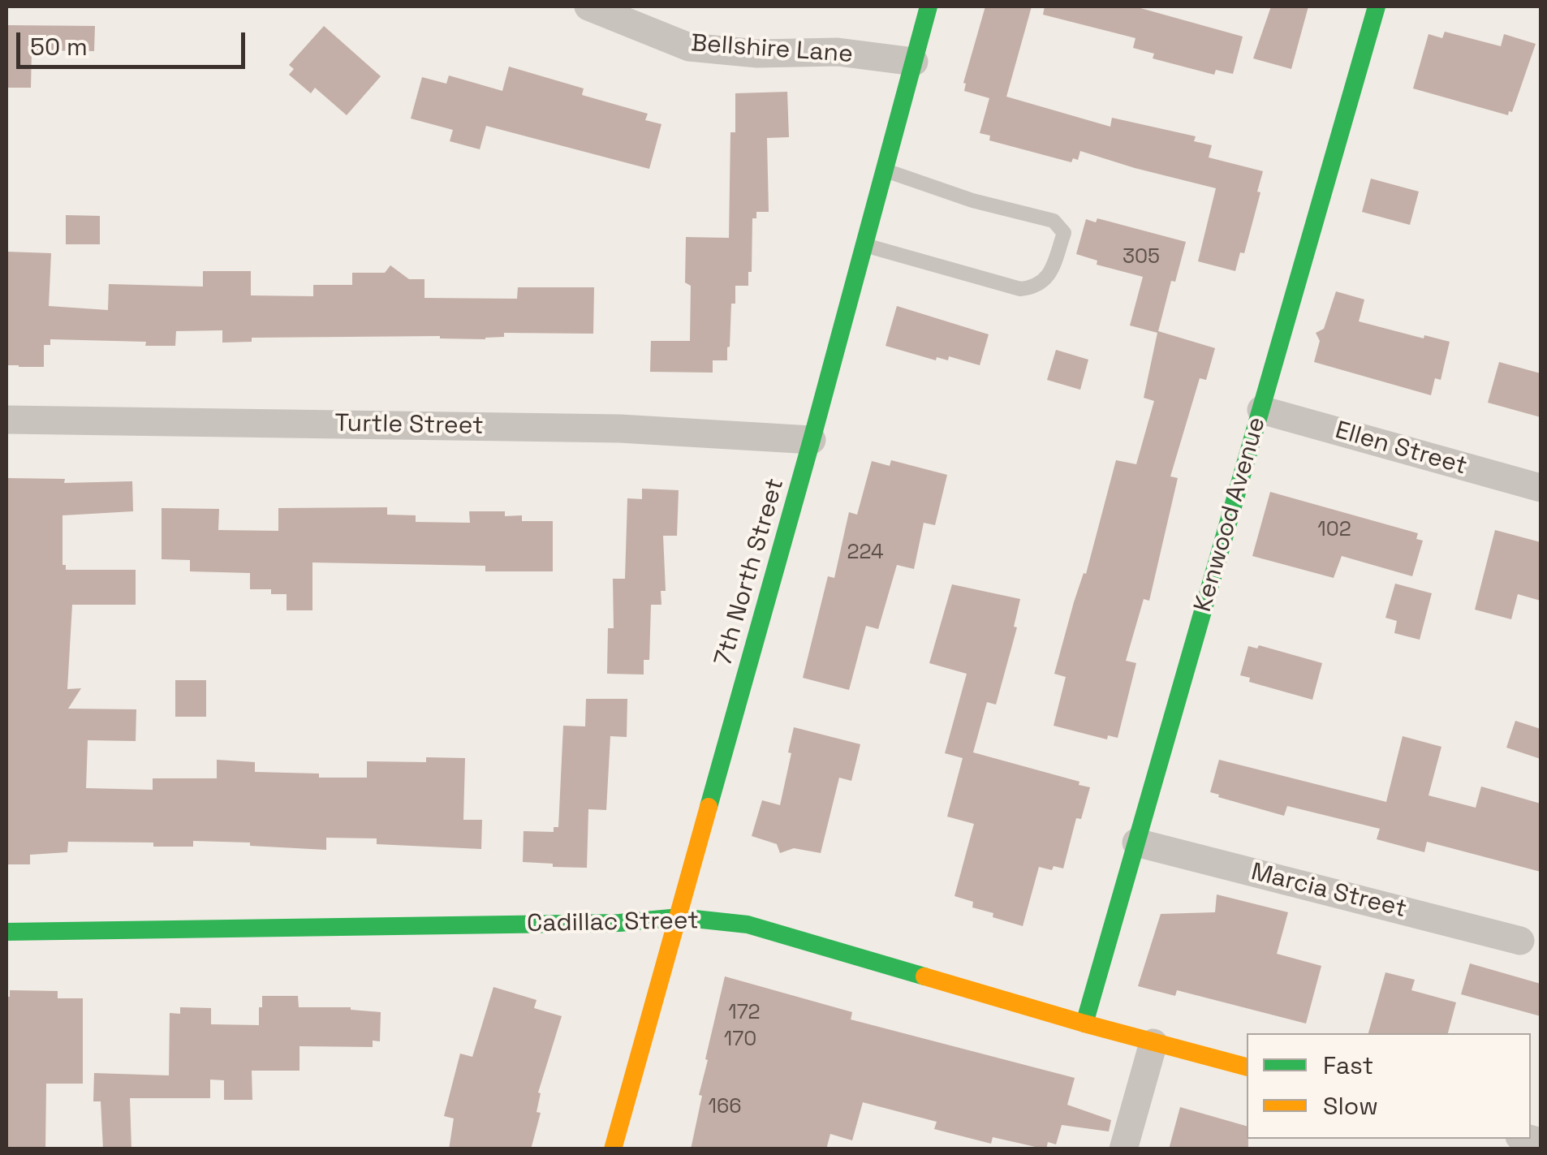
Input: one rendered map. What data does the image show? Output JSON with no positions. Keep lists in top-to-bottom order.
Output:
{
  "streets": {
    "street": [
      "Bellshire Lane",
      "Turtle Street",
      "Ellen Street",
      "Kenwood Avenue",
      "7th North Street",
      "Marcia Street",
      "Cadillac Street"
    ]
  },
  "crossings": [
    ["Bellshire Lane", "7th North Street"],
    ["Turtle Street", "7th North Street"],
    ["Ellen Street", "Kenwood Avenue"],
    ["Kenwood Avenue", "Marcia Street"],
    ["Kenwood Avenue", "Cadillac Street"],
    ["7th North Street", "Cadillac Street"]
  ],
  "house_numbers": [
    "305",
    "102",
    "224",
    "172",
    "170",
    "166"
  ],
  "legend": ["Fast", "Slow"],
  "scale_bar": "50 m"
}
